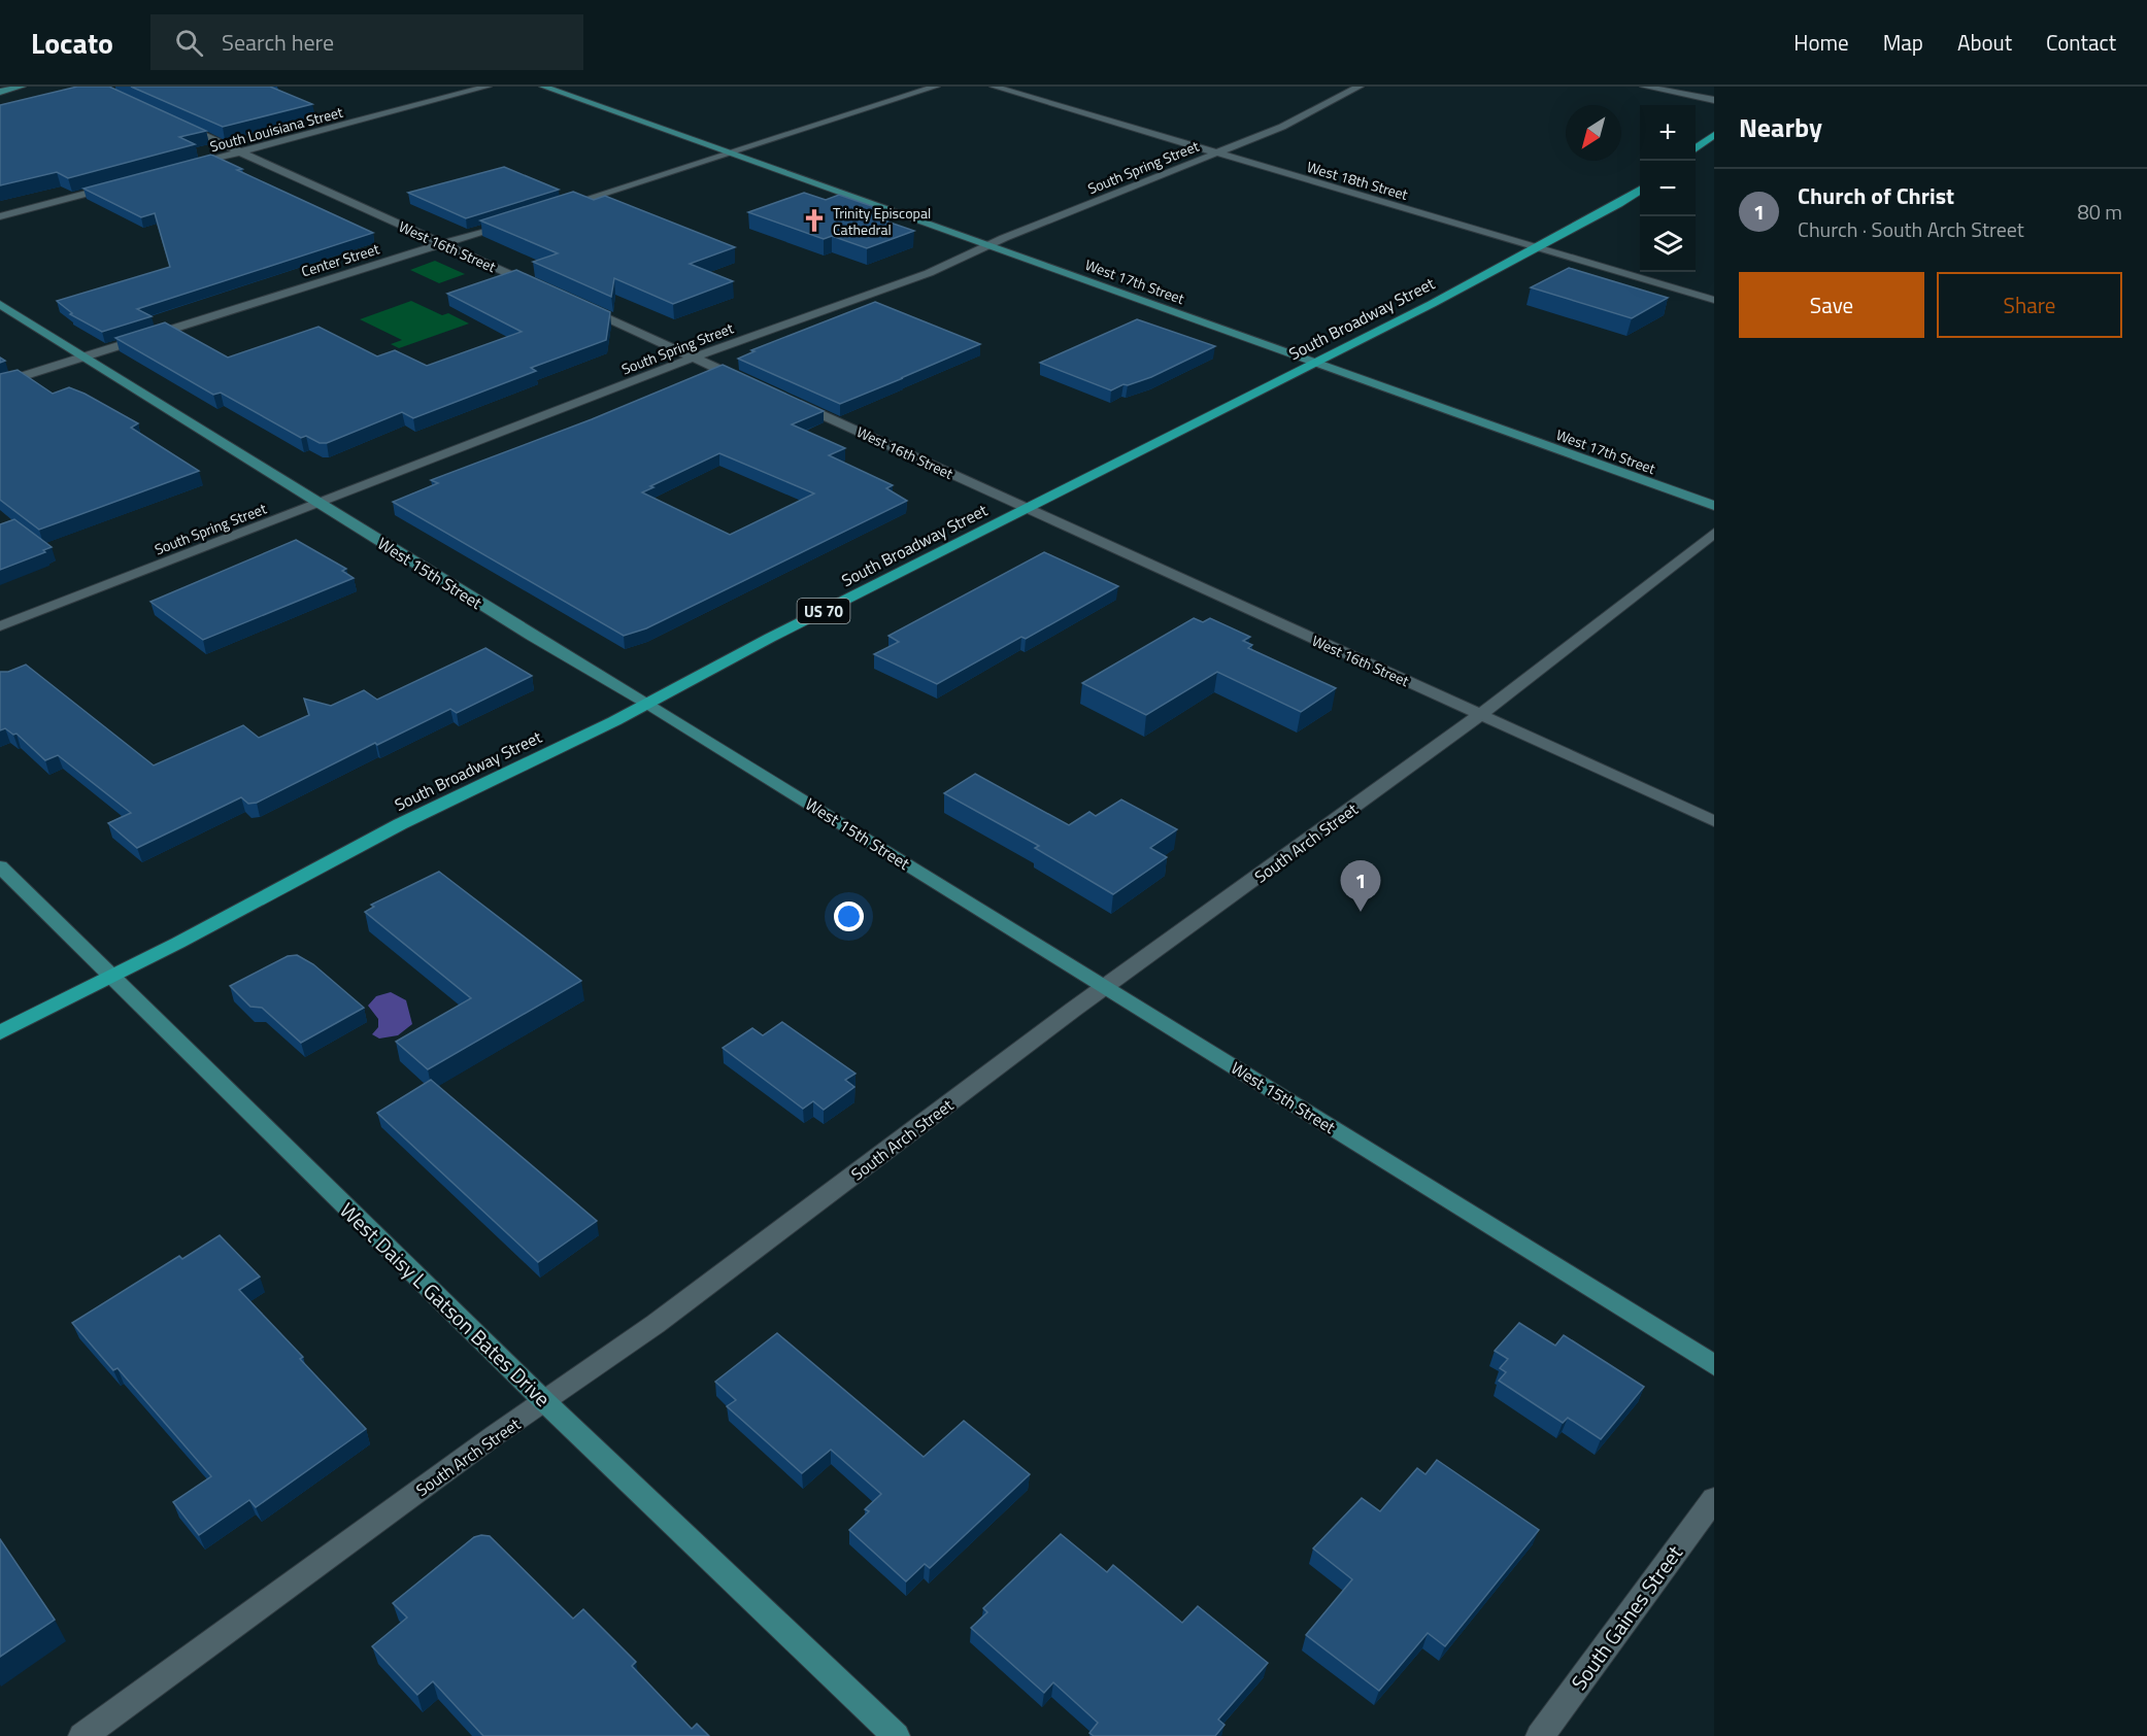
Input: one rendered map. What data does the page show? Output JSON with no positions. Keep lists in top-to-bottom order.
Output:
{
  "streets": {
    "main road": ["South Broadway Street", "US 70"],
    "street": [
      "South Louisiana Street",
      "South Spring Street",
      "West 18th Street",
      "West 16th Street",
      "Center Street",
      "West 17th Street",
      "West 15th Street",
      "South Arch Street",
      "West Daisy L Gatson Bates Drive",
      "South Gaines Street"
    ]
  },
  "crossings": [
    ["South Louisiana Street", "West 16th Street"],
    ["South Spring Street", "West 18th Street"],
    ["South Spring Street", "West 17th Street"],
    ["South Spring Street", "West 15th Street"],
    ["West 18th Street", "South Broadway Street"],
    ["West 16th Street", "Center Street"],
    ["West 16th Street", "South Broadway Street"],
    ["West 16th Street", "South Arch Street"],
    ["Center Street", "West 15th Street"],
    ["West 17th Street", "South Broadway Street"],
    ["South Broadway Street", "West 15th Street"],
    ["South Broadway Street", "West Daisy L Gatson Bates Drive"],
    ["West 15th Street", "South Arch Street"],
    ["South Arch Street", "West Daisy L Gatson Bates Drive"]
  ],
  "places": {
    "church": ["Trinity Episcopal Cathedral"]
  },
  "north": "bottom left",
  "page": {
    "header": "Locato",
    "search": "Search here",
    "nav": [
      "Home",
      "Map",
      "About",
      "Contact"
    ],
    "heading": "Nearby",
    "map_buttons": ["+", "−"],
    "list": [
      {
        "mark": "1",
        "name": "Church of Christ",
        "note": "Church · South Arch Street",
        "value": "80 m"
      }
    ],
    "buttons": ["Save", "Share"],
    "pins": "1"
  }
}
